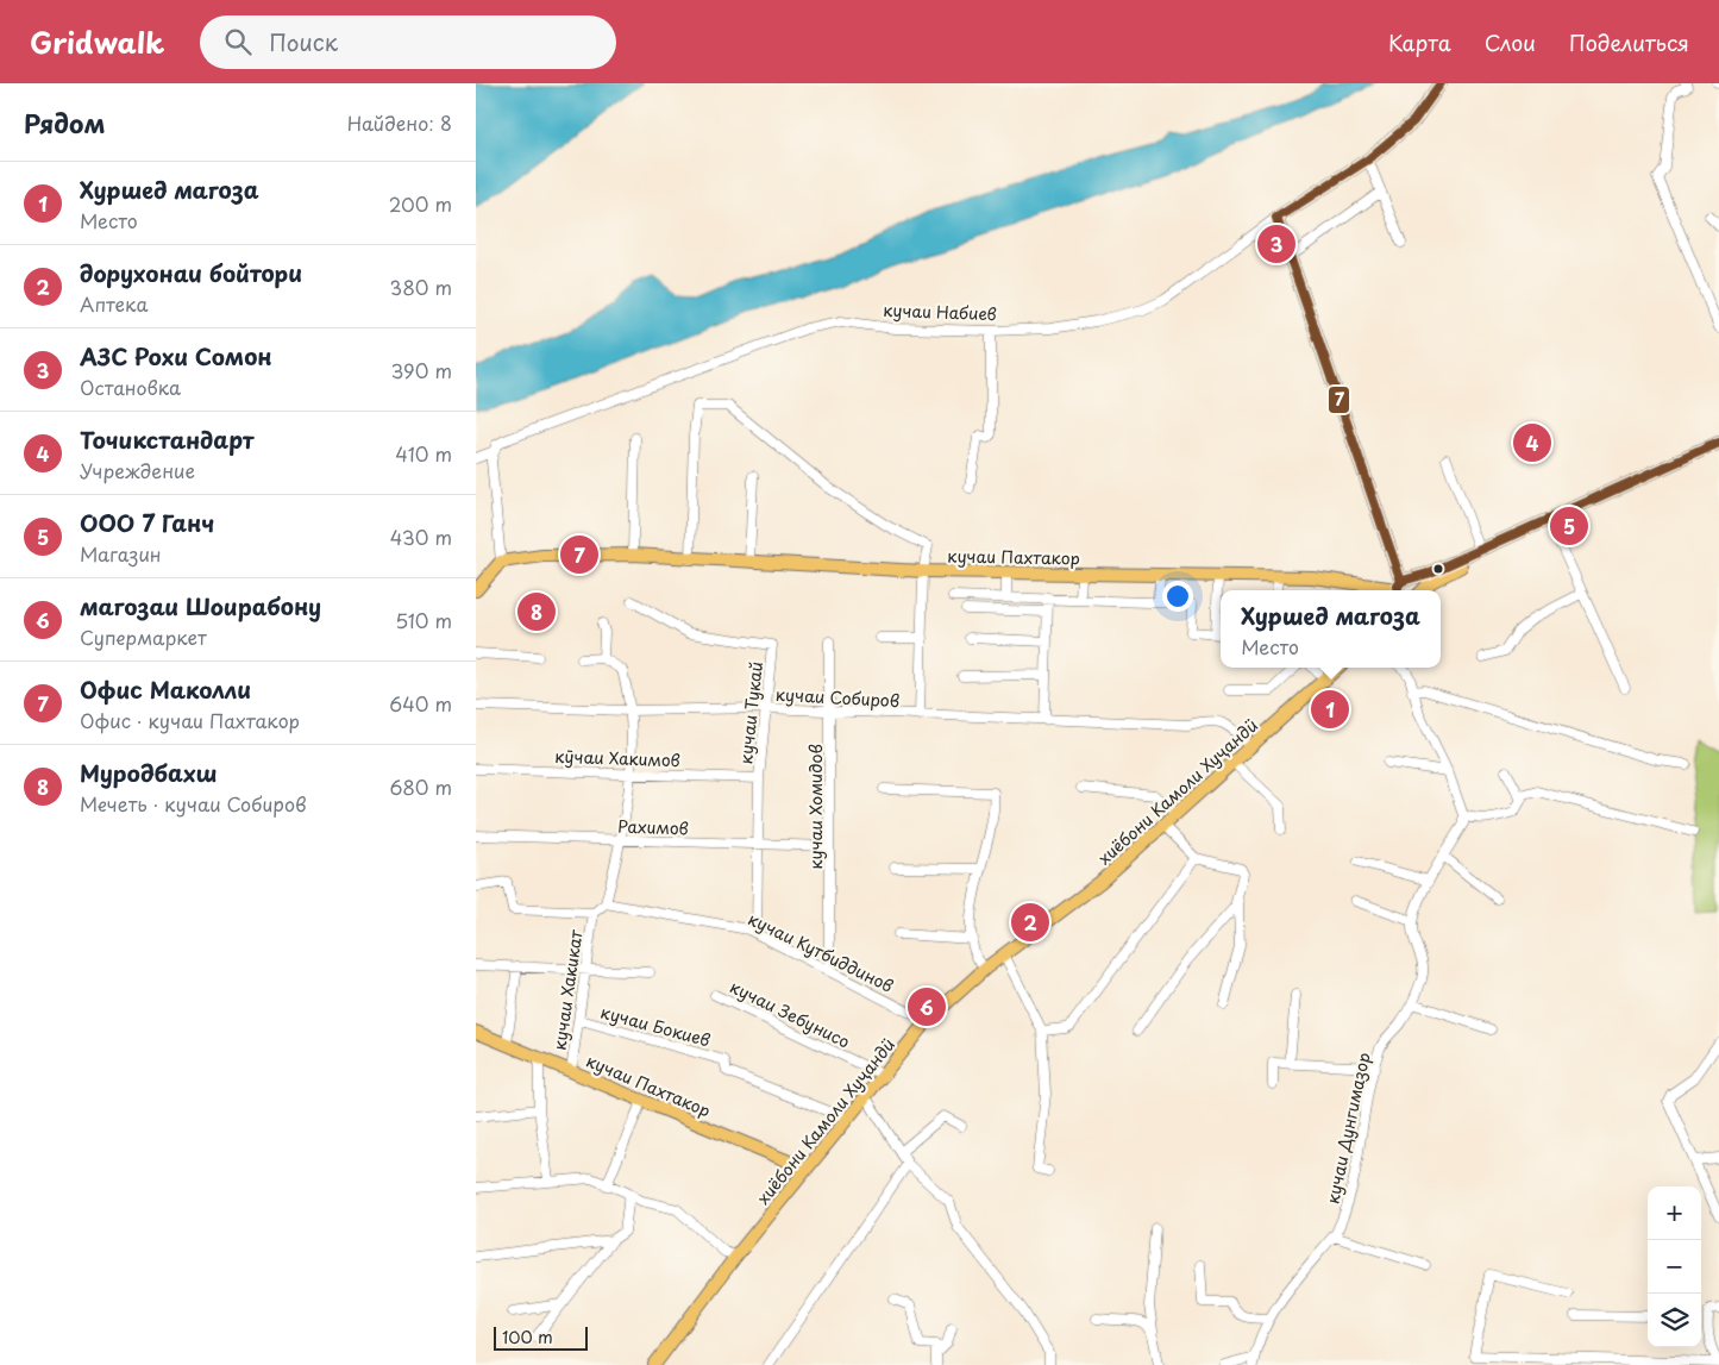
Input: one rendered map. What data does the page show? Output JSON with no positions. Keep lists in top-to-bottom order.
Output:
{
  "streets": {
    "main road": ["кучаи Набиев", "кучаи Пахтакор", "хиёбони Камоли Хуҷандӣ"],
    "street": [
      "кучаи Собиров",
      "кучаи Тукай",
      "кӯчаи Хакимов",
      "кучаи Хомидов",
      "Рахимов",
      "кучаи Кутбиддинов",
      "кучаи Хакикат",
      "кучаи Зебунисо",
      "кучаи Бокиев",
      "кучаи Дунгимазор"
    ]
  },
  "crossings": [
    ["кучаи Пахтакор", "хиёбони Камоли Хуҷандӣ"],
    ["кучаи Пахтакор", "кучаи Хакикат"],
    ["кучаи Собиров", "кучаи Тукай"],
    ["кучаи Собиров", "хиёбони Камоли Хуҷандӣ"],
    ["кучаи Собиров", "кучаи Хомидов"],
    ["кучаи Тукай", "кӯчаи Хакимов"],
    ["кучаи Тукай", "Рахимов"],
    ["кучаи Тукай", "кучаи Кутбиддинов"],
    ["хиёбони Камоли Хуҷандӣ", "кучаи Кутбиддинов"],
    ["хиёбони Камоли Хуҷандӣ", "кучаи Зебунисо"],
    ["хиёбони Камоли Хуҷандӣ", "кучаи Бокиев"],
    ["кучаи Хомидов", "Рахимов"],
    ["кучаи Хомидов", "кучаи Кутбиддинов"],
    ["кучаи Хакикат", "кучаи Бокиев"]
  ],
  "lines": ["transit line 7"],
  "scale_bar": "100 m",
  "page": {
    "header": "Gridwalk",
    "search": "Поиск",
    "nav": ["Карта", "Слои", "Поделиться"],
    "heading": ["Рядом", "Найдено: 8"],
    "list": [
      {
        "mark": "1",
        "name": "Хуршед магоза",
        "note": "Место",
        "value": "200 m"
      },
      {
        "mark": "2",
        "name": "дорухонаи бойтори",
        "note": "Аптека",
        "value": "380 m"
      },
      {
        "mark": "3",
        "name": "АЗС Рохи Сомон",
        "note": "Остановка",
        "value": "390 m"
      },
      {
        "mark": "4",
        "name": "Точикстандарт",
        "note": "Учреждение",
        "value": "410 m"
      },
      {
        "mark": "5",
        "name": "ООО 7 Ганч",
        "note": "Магазин",
        "value": "430 m"
      },
      {
        "mark": "6",
        "name": "магозаи Шоирабону",
        "note": "Супермаркет",
        "value": "510 m"
      },
      {
        "mark": "7",
        "name": "Офис Маколли",
        "note": "Офис · кучаи Пахтакор",
        "value": "640 m"
      },
      {
        "mark": "8",
        "name": "Муродбахш",
        "note": "Мечеть · кучаи Собиров",
        "value": "680 m"
      }
    ],
    "pins": [
      "3",
      "4",
      "5",
      "7",
      "8",
      "1",
      "2",
      "6"
    ],
    "popup": ["Хуршед магоза", "Место"],
    "map_buttons": ["+", "−"],
    "scale": "100 m"
  }
}
